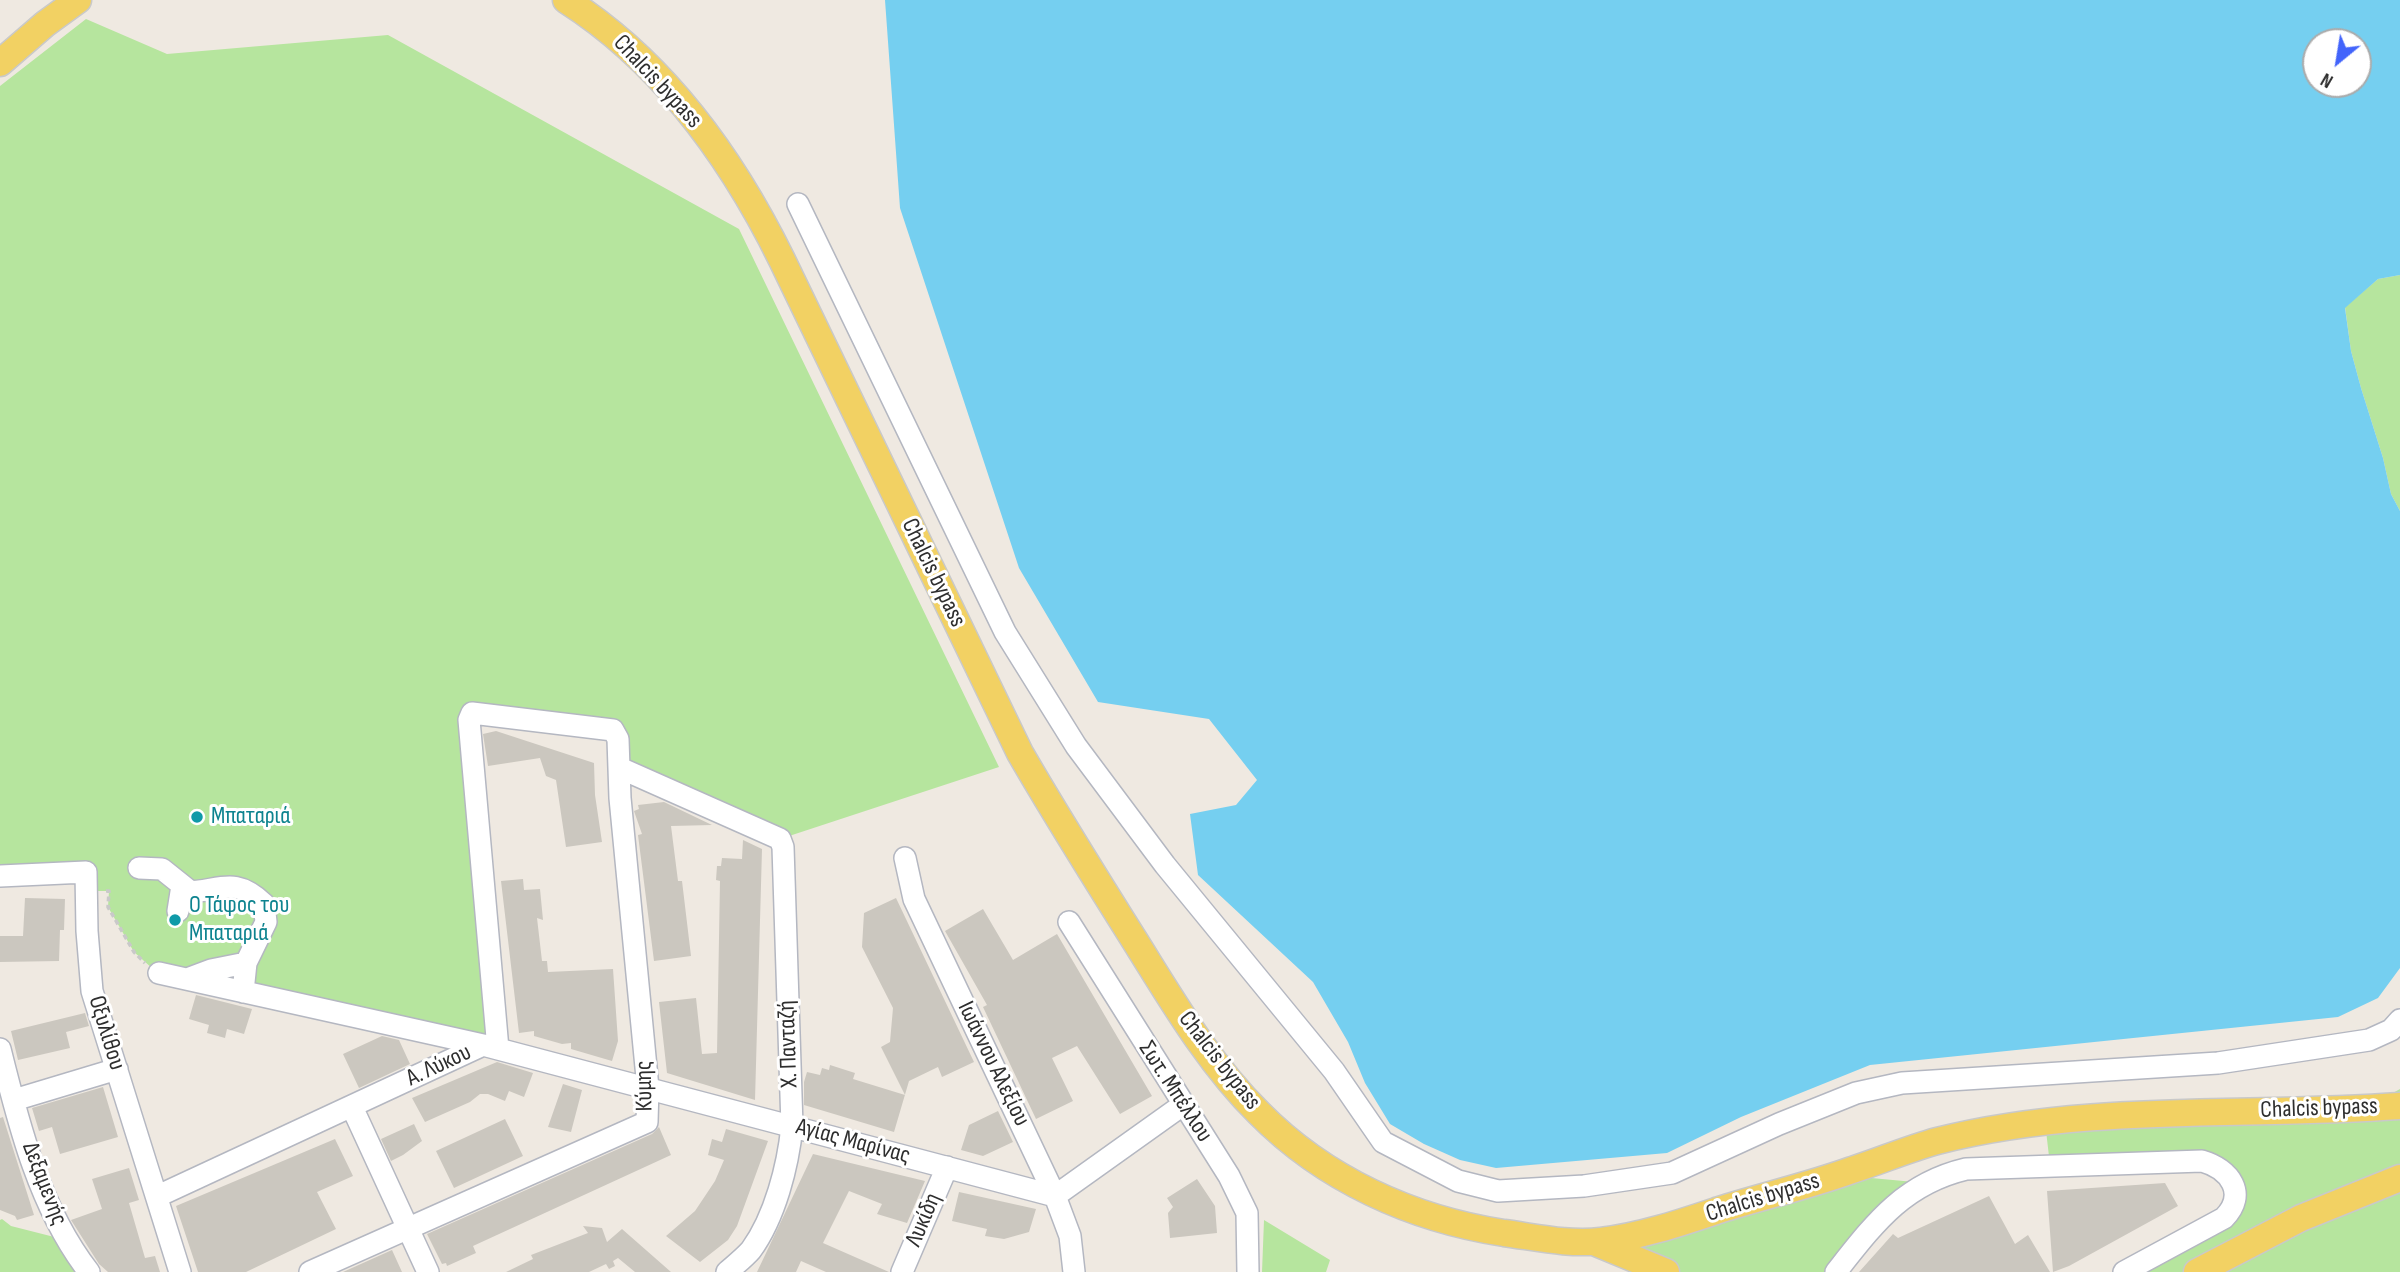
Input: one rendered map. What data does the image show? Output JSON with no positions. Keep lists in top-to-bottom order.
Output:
{
  "streets": {
    "main road": ["Chalcis bypass"],
    "street": [
      "Οξυλίθου",
      "Χ. Πανταζή",
      "Ιωάννου Αλεξίου",
      "Α. Λύκου",
      "Κύμης",
      "Σωτ. Μπέλλου",
      "Αγίας Μαρίνας",
      "Δεξαμενής",
      "Λυκίδη"
    ]
  },
  "crossings": [
    ["Οξυλίθου", "Α. Λύκου"],
    ["Χ. Πανταζή", "Κύμης"],
    ["Χ. Πανταζή", "Αγίας Μαρίνας"],
    ["Ιωάννου Αλεξίου", "Αγίας Μαρίνας"],
    ["Α. Λύκου", "Κύμης"],
    ["Α. Λύκου", "Αγίας Μαρίνας"],
    ["Κύμης", "Αγίας Μαρίνας"],
    ["Αγίας Μαρίνας", "Λυκίδη"]
  ],
  "places": ["Μπαταριά", "Ο Τάφος του Μπαταριά"],
  "north": "bottom left"
}
